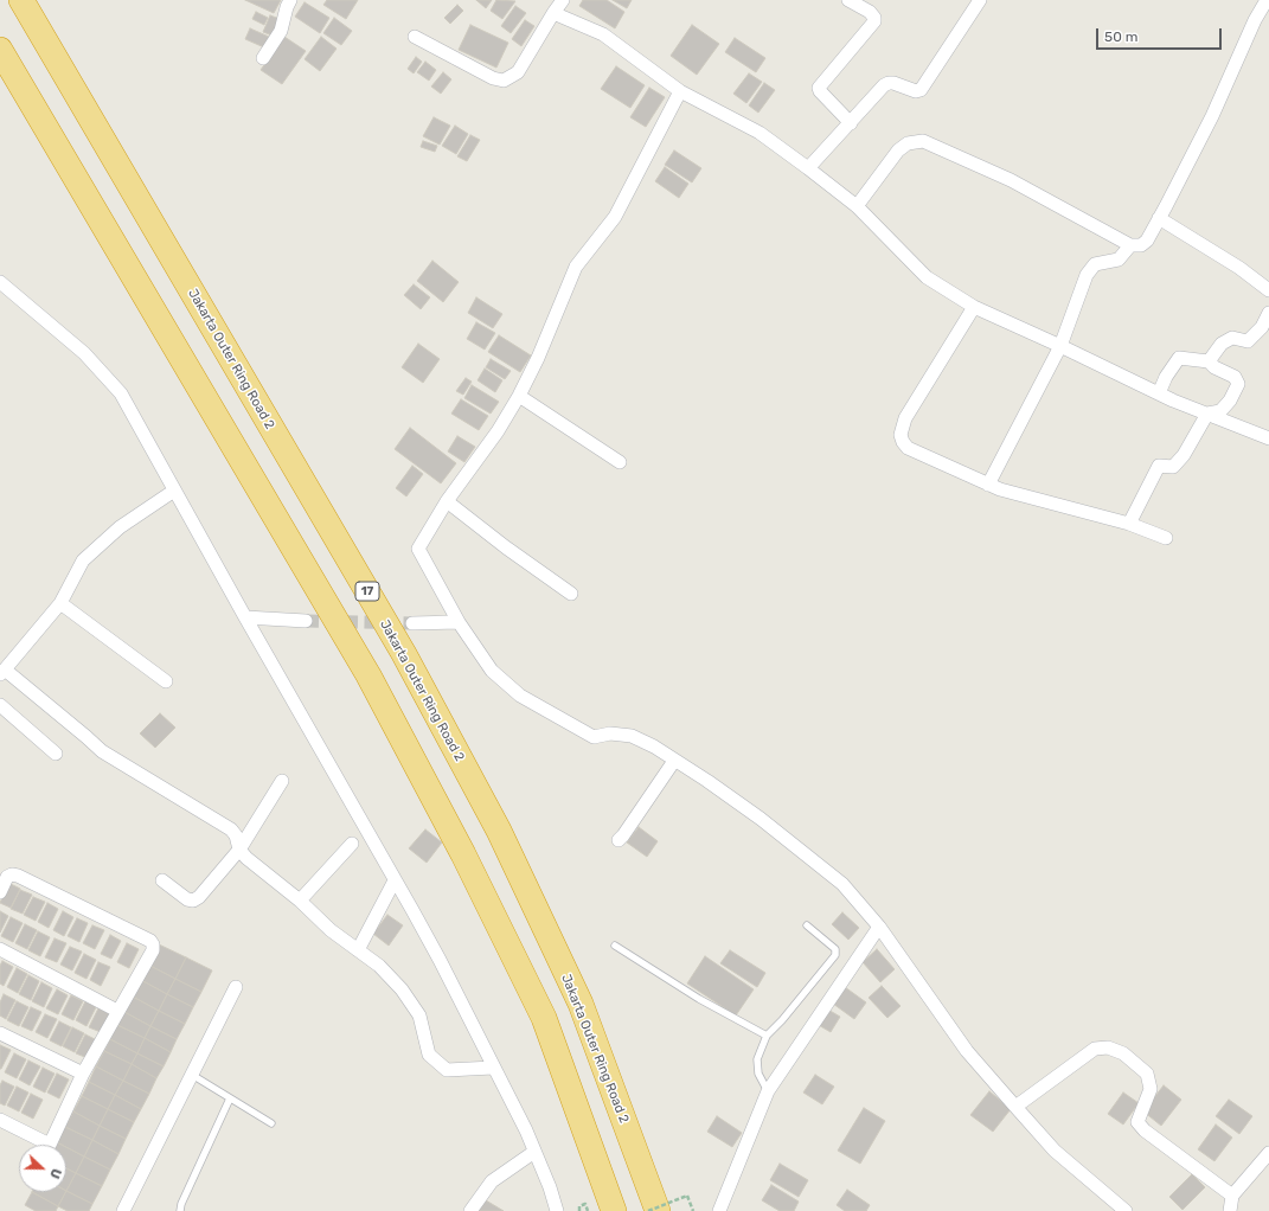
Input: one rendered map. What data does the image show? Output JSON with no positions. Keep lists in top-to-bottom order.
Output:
{
  "streets": {
    "highway": ["Jakarta Outer Ring Road 2", "17"]
  },
  "scale_bar": "50 m",
  "north": "right"
}
